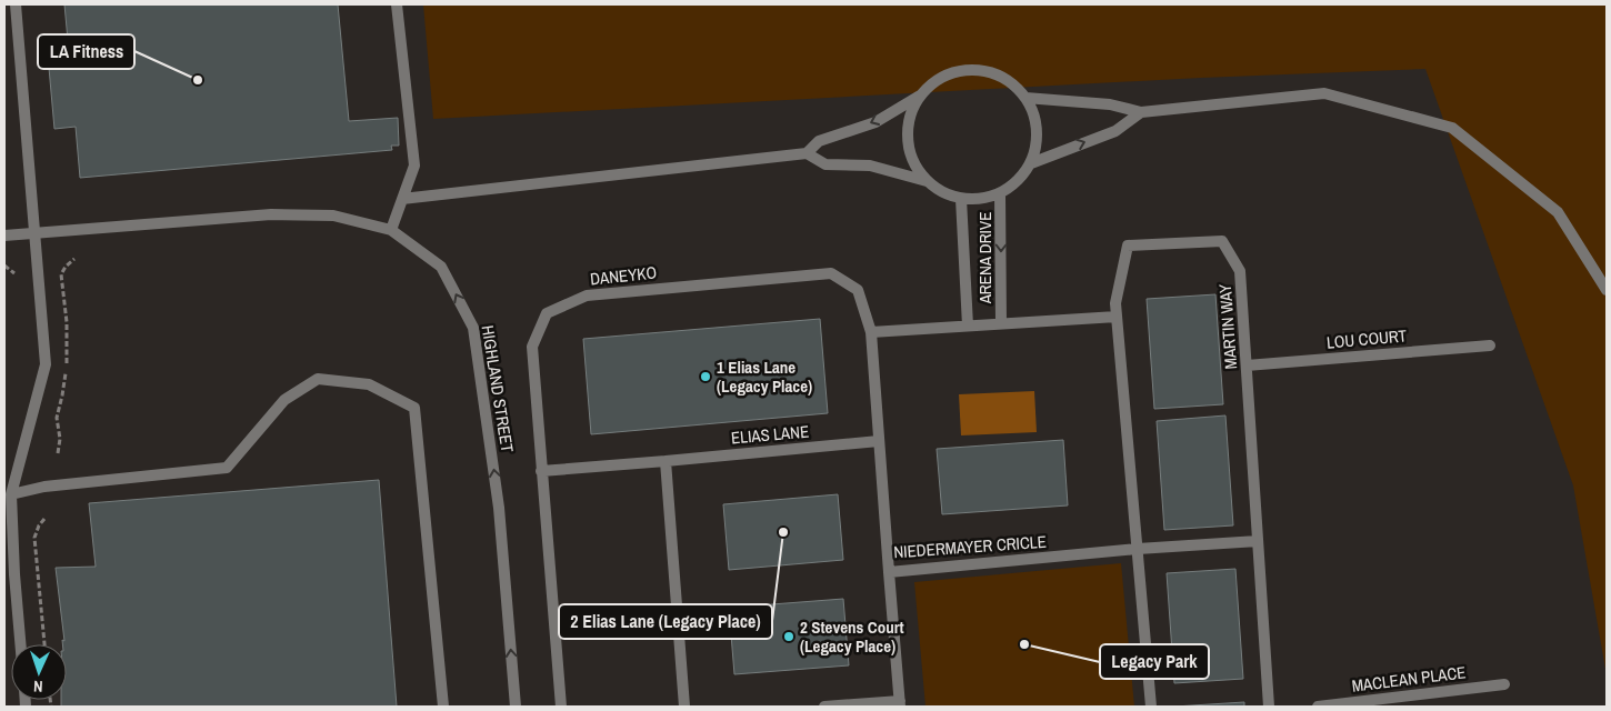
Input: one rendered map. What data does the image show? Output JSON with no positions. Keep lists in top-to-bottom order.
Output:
{
  "streets": {
    "lane": [
      "ARENA DRIVE",
      "DANEYKO",
      "MARTIN WAY",
      "LOU COURT",
      "HIGHLAND STREET",
      "ELIAS LANE",
      "NIEDERMAYER CRICLE",
      "MACLEAN PLACE"
    ]
  },
  "crossings": [
    ["DANEYKO", "ELIAS LANE"],
    ["DANEYKO", "NIEDERMAYER CRICLE"],
    ["MARTIN WAY", "LOU COURT"],
    ["MARTIN WAY", "NIEDERMAYER CRICLE"],
    ["ELIAS LANE", "NIEDERMAYER CRICLE"]
  ],
  "one_way": ["HIGHLAND STREET"],
  "places": [
    "LA Fitness",
    "1 Elias Lane (Legacy Place)",
    "2 Elias Lane (Legacy Place)",
    "2 Stevens Court (Legacy Place)",
    "Legacy Park"
  ],
  "north": "bottom"
}
